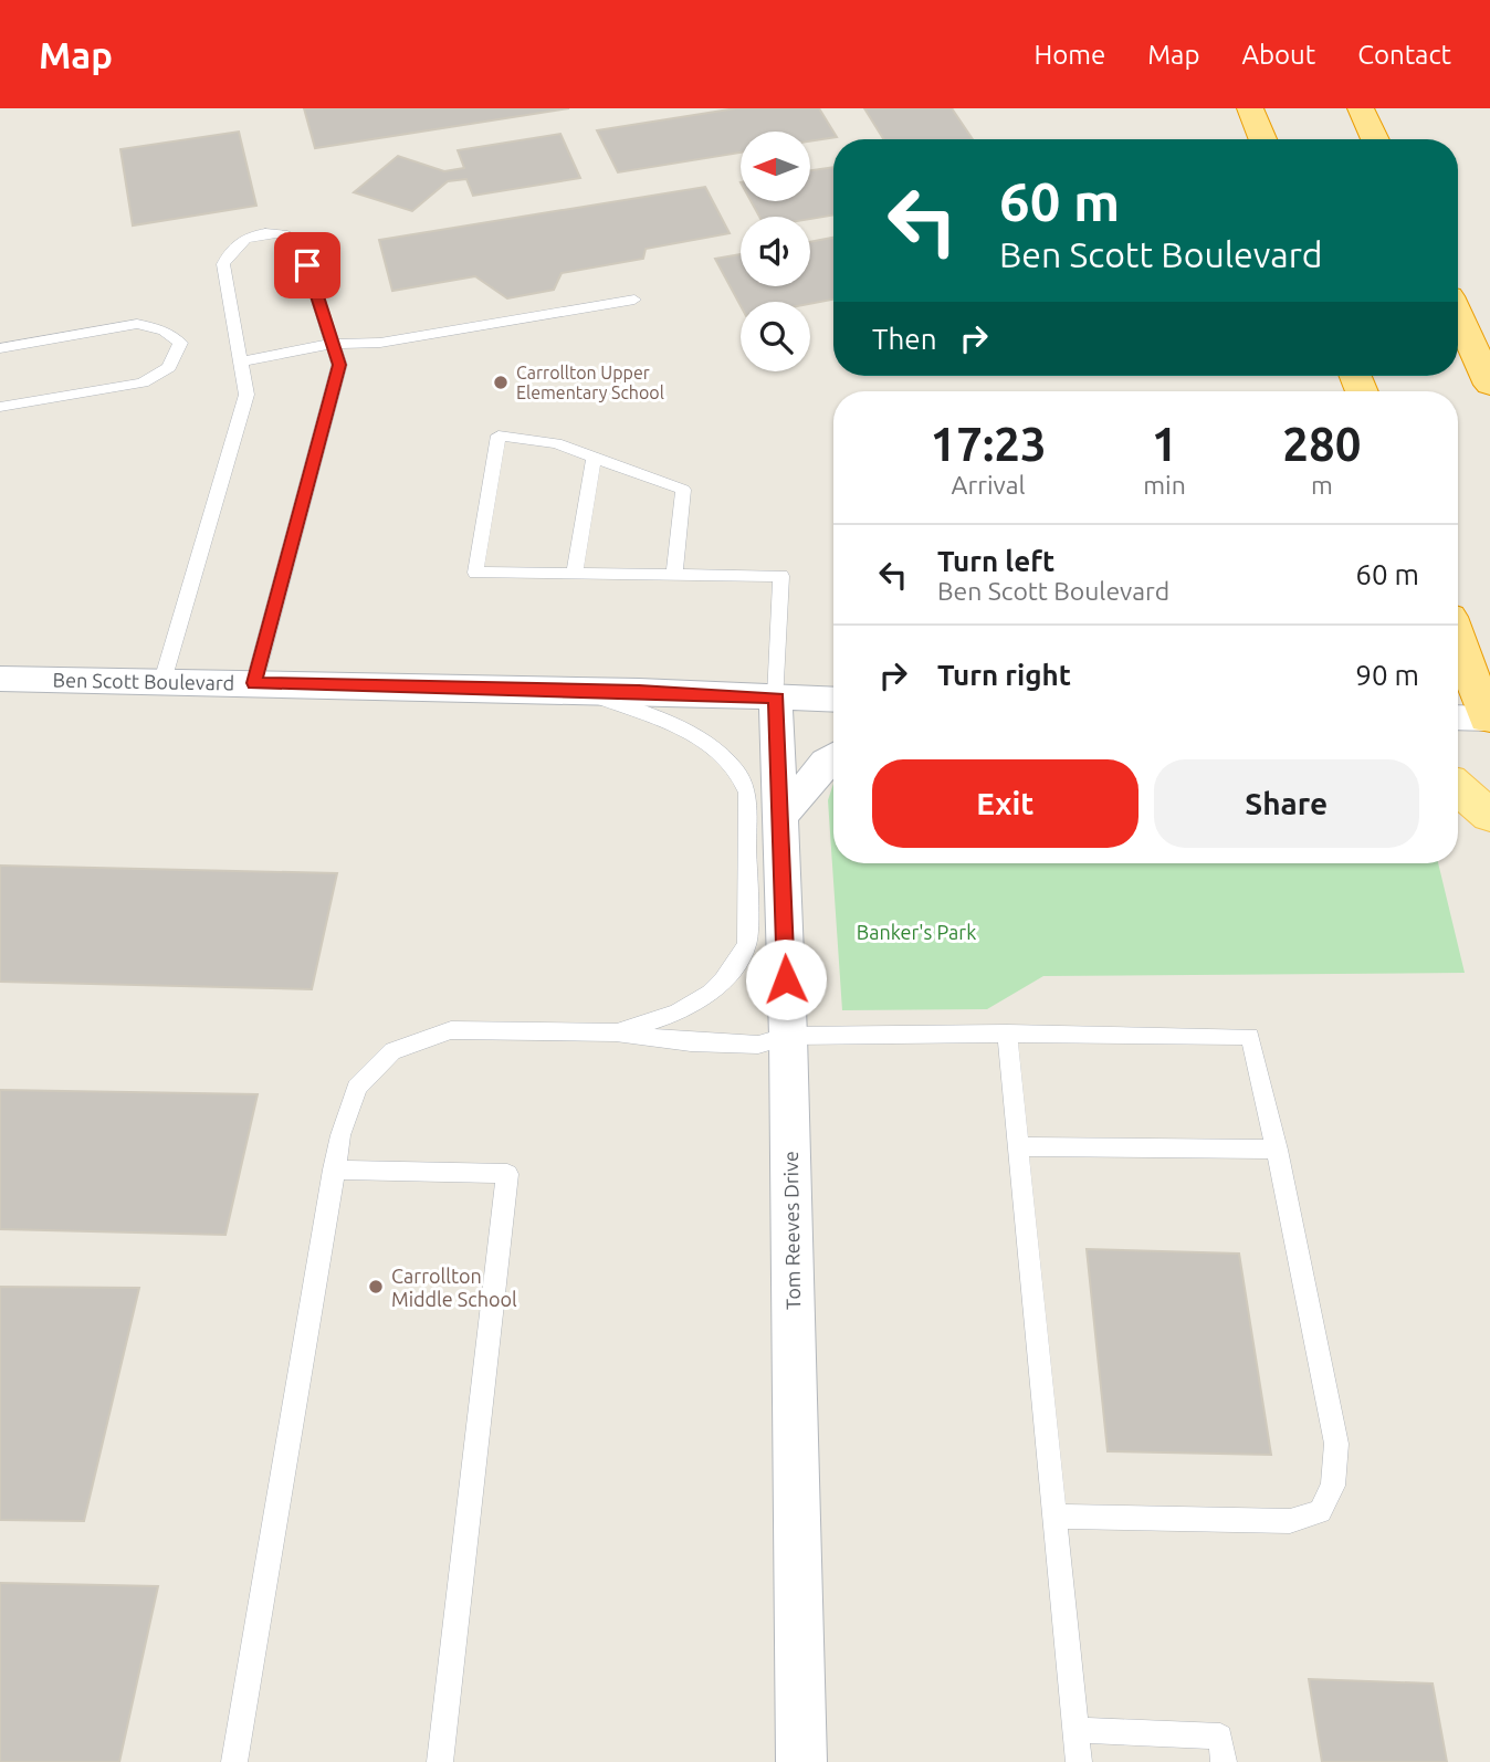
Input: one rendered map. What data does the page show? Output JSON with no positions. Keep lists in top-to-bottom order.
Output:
{
  "streets": {
    "street": ["Ben Scott Boulevard", "Tom Reeves Drive"]
  },
  "crossings": [
    ["Ben Scott Boulevard", "Tom Reeves Drive"]
  ],
  "parks": ["Banker's Park"],
  "places": ["Carrollton Upper Elementary School", "Carrollton Middle School"],
  "north": "left",
  "page": {
    "header": "Map",
    "nav": [
      "Home",
      "Map",
      "About",
      "Contact"
    ],
    "turn": ["60 m", "Ben Scott Boulevard"],
    "then": "Then",
    "eta": [
      "17:23",
      "Arrival",
      "1",
      "min",
      "280",
      "m"
    ],
    "list": [
      {
        "name": "Turn left",
        "note": "Ben Scott Boulevard",
        "value": "60 m"
      },
      {
        "name": "Turn right",
        "value": "90 m"
      }
    ],
    "buttons": ["Exit", "Share"]
  }
}
